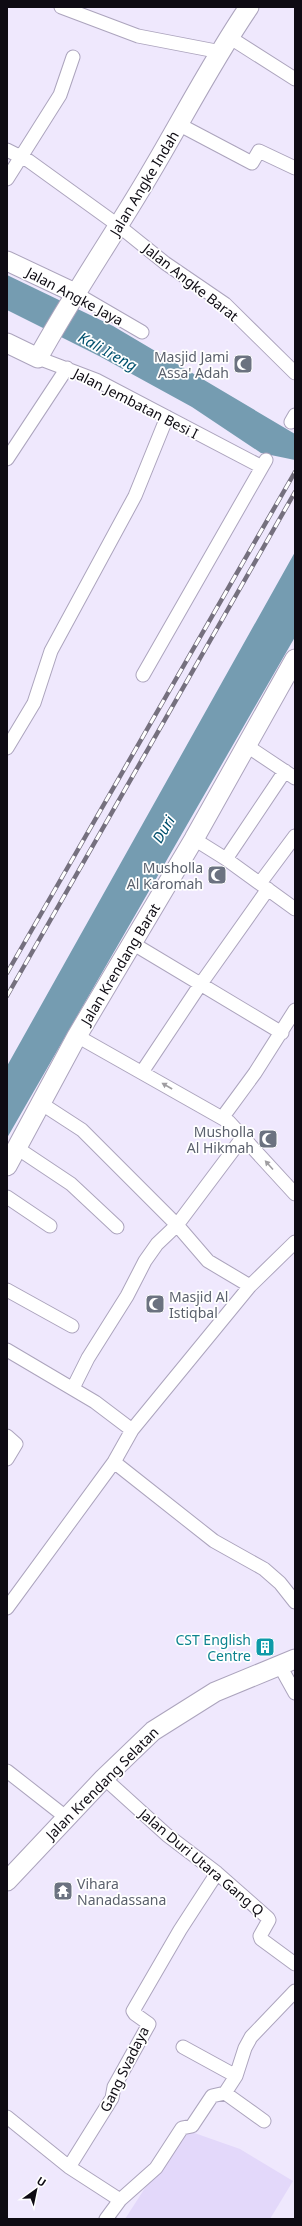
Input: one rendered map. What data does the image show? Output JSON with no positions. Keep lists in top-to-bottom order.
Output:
{
  "streets": {
    "street": [
      "Jalan Angke Indah",
      "Jalan Angke Barat",
      "Jalan Angke Jaya",
      "Jalan Jembatan Besi I",
      "Jalan Krendang Barat",
      "Jalan Krendang Selatan",
      "Jalan Duri Utara Gang Q",
      "Gang Svadaya"
    ]
  },
  "crossings": [
    ["Jalan Angke Indah", "Jalan Angke Barat"],
    ["Jalan Angke Indah", "Jalan Angke Jaya"],
    ["Jalan Angke Indah", "Jalan Jembatan Besi I"],
    ["Jalan Krendang Selatan", "Jalan Duri Utara Gang Q"],
    ["Jalan Duri Utara Gang Q", "Gang Svadaya"]
  ],
  "water": ["Kali Ireng", "Duri"],
  "places": {
    "mosque": [
      "Masjid Jami Assa' Adah",
      "Musholla Al Karomah",
      "Musholla Al Hikmah",
      "Masjid Al Istiqbal"
    ],
    "building": ["CST English Centre"],
    "temple": ["Vihara Nanadassana"]
  },
  "north": "top right"
}
